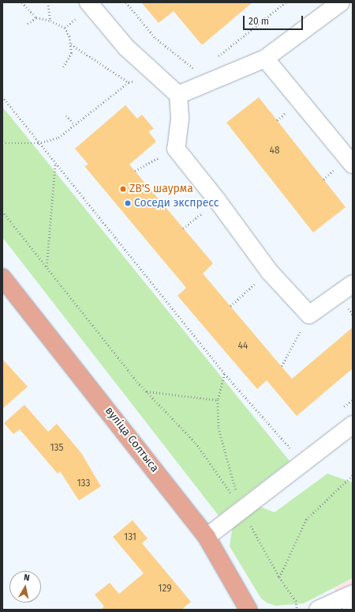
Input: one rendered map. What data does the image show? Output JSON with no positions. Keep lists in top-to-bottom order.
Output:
{
  "streets": {
    "main road": ["вуліца Солтыса"]
  },
  "places": ["ZB'S шаурма", "Соседи экспресс"],
  "house_numbers": [
    "48",
    "44",
    "135",
    "133",
    "131",
    "129"
  ],
  "scale_bar": "20 m",
  "north": "top"
}
